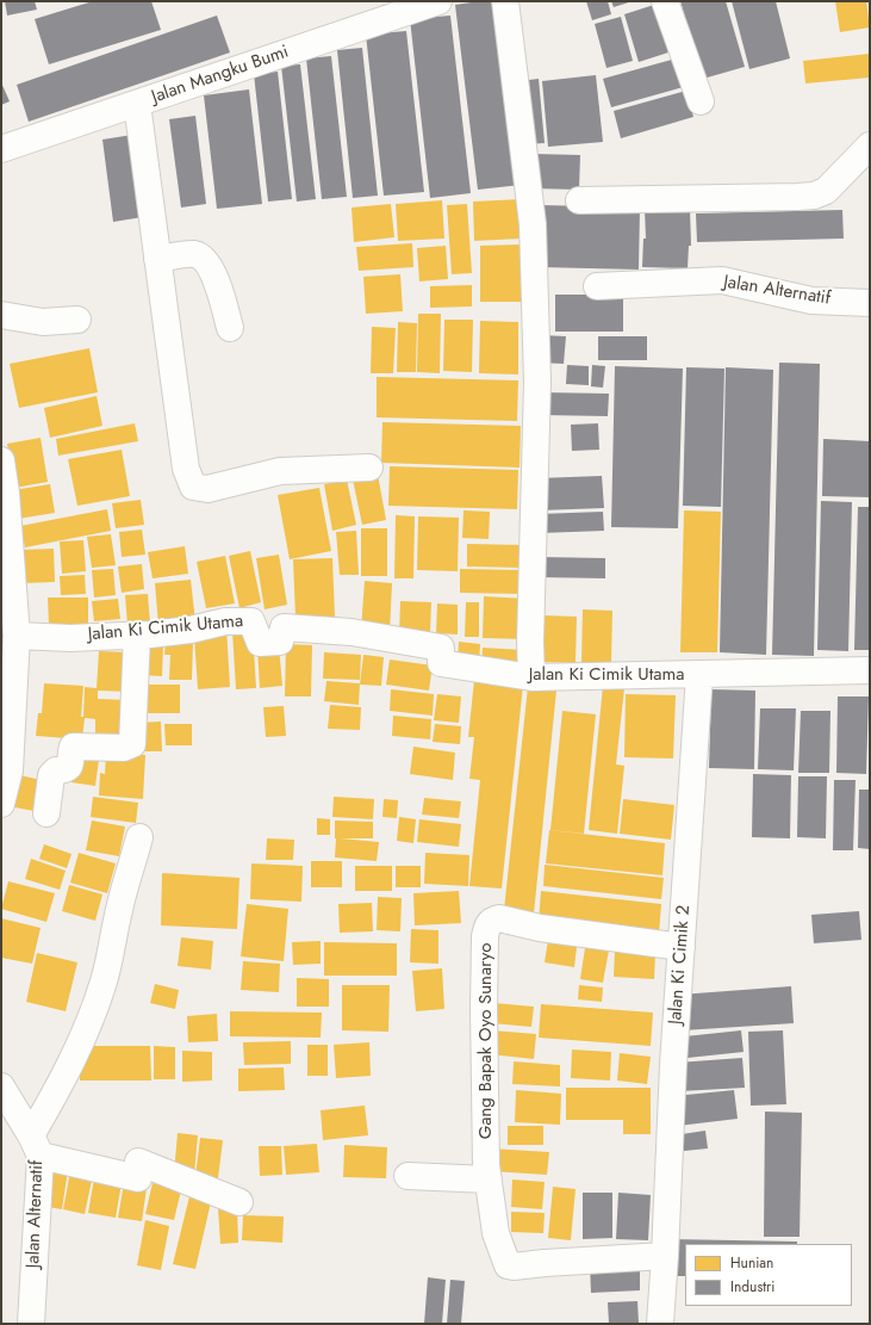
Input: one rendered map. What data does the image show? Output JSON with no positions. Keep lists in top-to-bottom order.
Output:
{
  "streets": {
    "street": [
      "Jalan Mangku Bumi",
      "Jalan Alternatif",
      "Jalan Ki Cimik Utama",
      "Jalan Ki Cimik 2",
      "Gang Bapak Oyo Sunaryo"
    ]
  },
  "crossings": [
    ["Jalan Ki Cimik Utama", "Jalan Ki Cimik 2"],
    ["Jalan Ki Cimik 2", "Gang Bapak Oyo Sunaryo"]
  ],
  "legend": ["Hunian", "Industri"]
}
